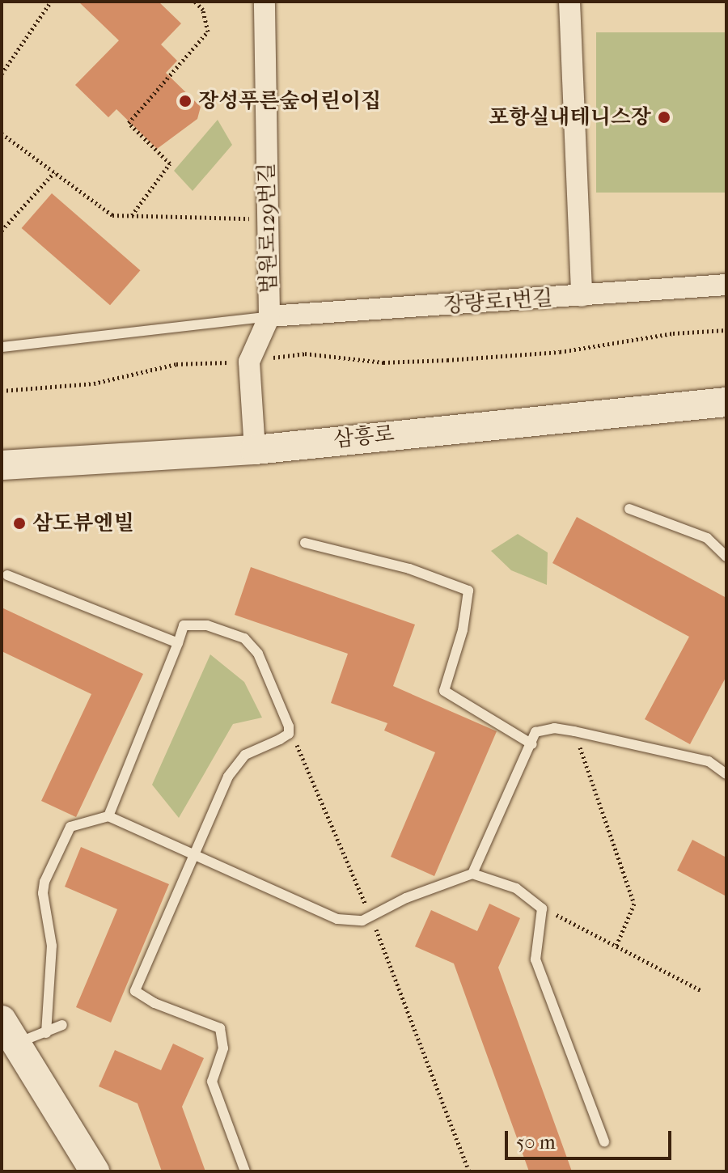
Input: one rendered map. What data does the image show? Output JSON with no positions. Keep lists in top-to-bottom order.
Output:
{
  "streets": {
    "main road": ["삼흥로"],
    "street": ["법원로129번길", "장량로1번길"]
  },
  "crossings": [
    ["법원로129번길", "장량로1번길"],
    ["법원로129번길", "삼흥로"]
  ],
  "places": ["장성푸른숲어린이집", "포항실내테니스장", "삼도뷰엔빌"],
  "scale_bar": "50 m"
}
